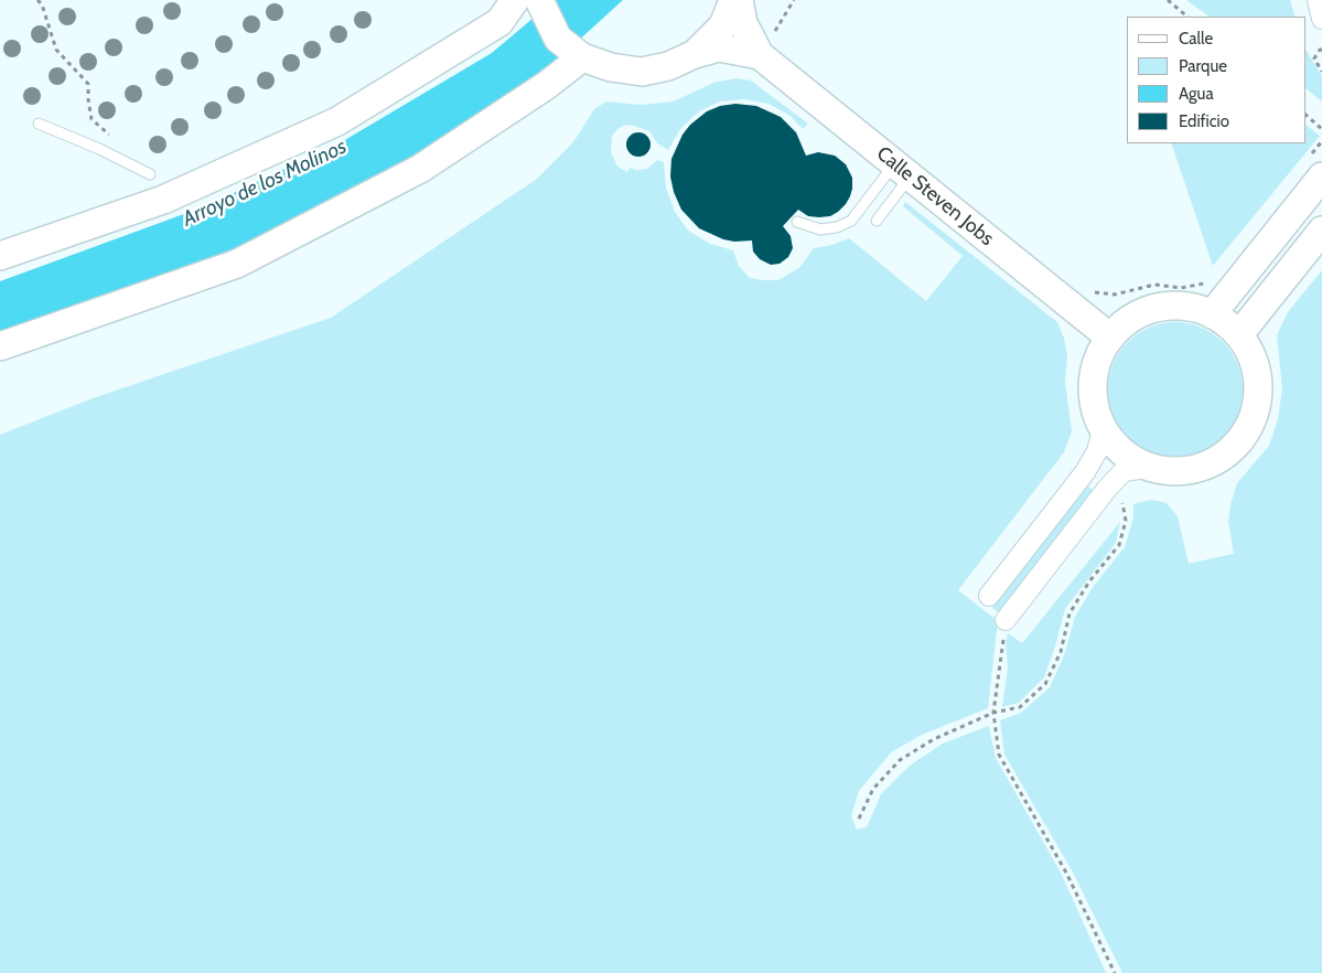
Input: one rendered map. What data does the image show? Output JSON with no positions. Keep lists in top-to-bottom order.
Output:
{
  "streets": {
    "street": ["Calle Steven Jobs"]
  },
  "water": ["Arroyo de los Molinos"],
  "legend": [
    "Calle",
    "Parque",
    "Agua",
    "Edificio"
  ]
}
